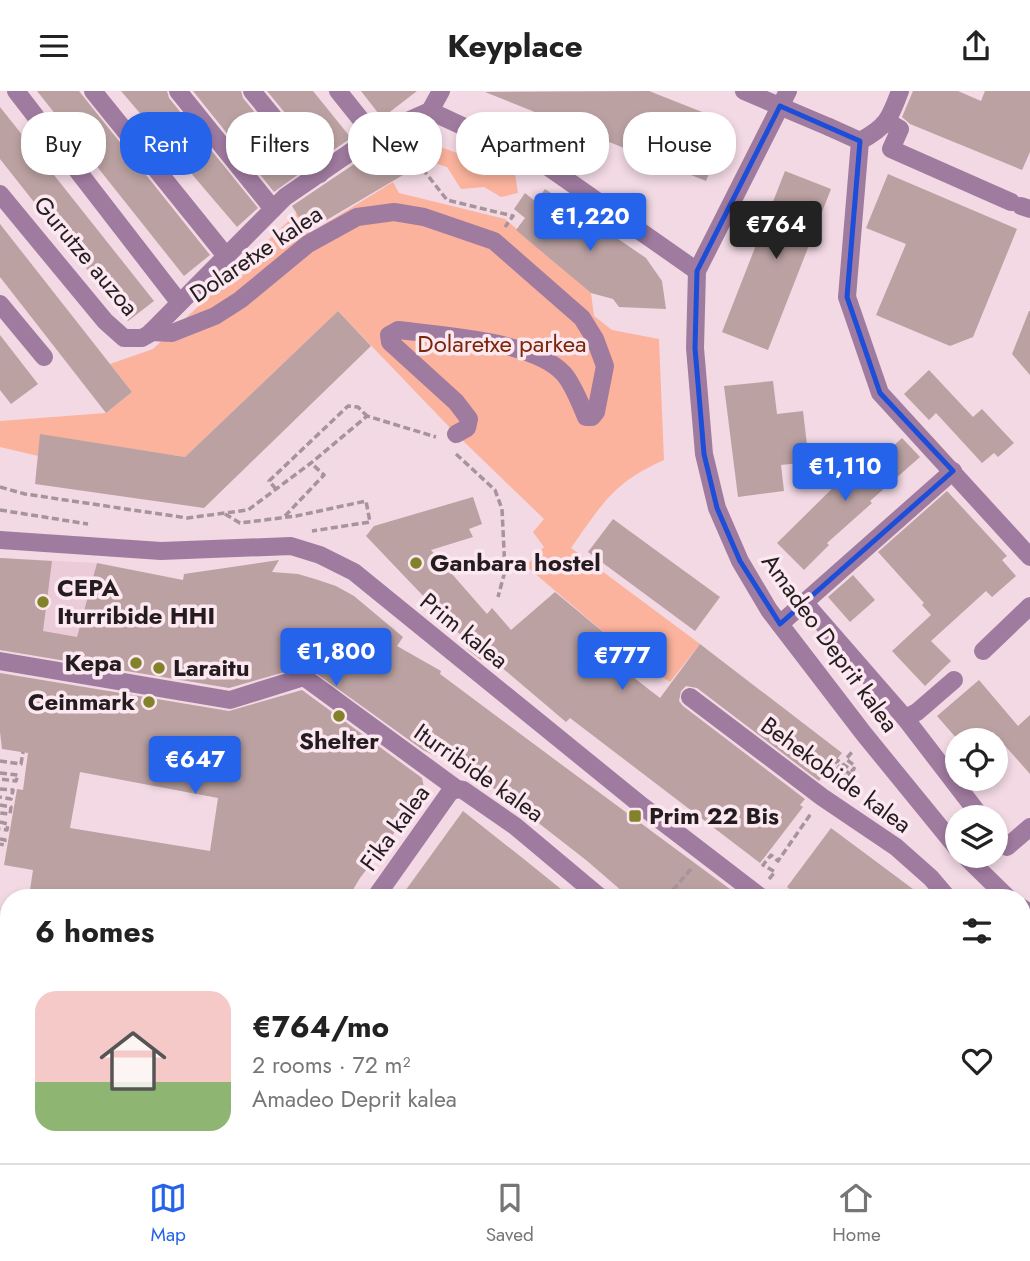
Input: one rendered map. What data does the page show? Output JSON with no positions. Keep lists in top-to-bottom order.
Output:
{
  "streets": {
    "street": [
      "Dolaretxe kalea",
      "Gurutze auzoa",
      "Prim kalea",
      "Amadeo Deprit kalea",
      "Iturribide kalea",
      "Behekobide kalea",
      "Fika kalea"
    ]
  },
  "crossings": [
    ["Dolaretxe kalea", "Gurutze auzoa"],
    ["Iturribide kalea", "Fika kalea"]
  ],
  "parks": ["Dolaretxe parkea"],
  "places": {
    "other": [
      "Ganbara hostel",
      "CEPA Iturribide HHI",
      "Kepa",
      "Laraitu",
      "Ceinmark",
      "Shelter"
    ],
    "transit": ["Prim 22 Bis"]
  },
  "page": {
    "header": "Keyplace",
    "chip": [
      "Buy",
      "Rent",
      "Filters",
      "New",
      "Apartment",
      "House"
    ],
    "price": [
      "€1,220",
      "€764",
      "€1,110",
      "€1,800",
      "€777",
      "€647"
    ],
    "heading": "6 homes",
    "list": [
      {
        "name": "€764/mo",
        "note": "2 rooms · 72 m² · Amadeo Deprit kalea"
      }
    ],
    "tabs": ["Map", "Saved", "Home"]
  }
}
